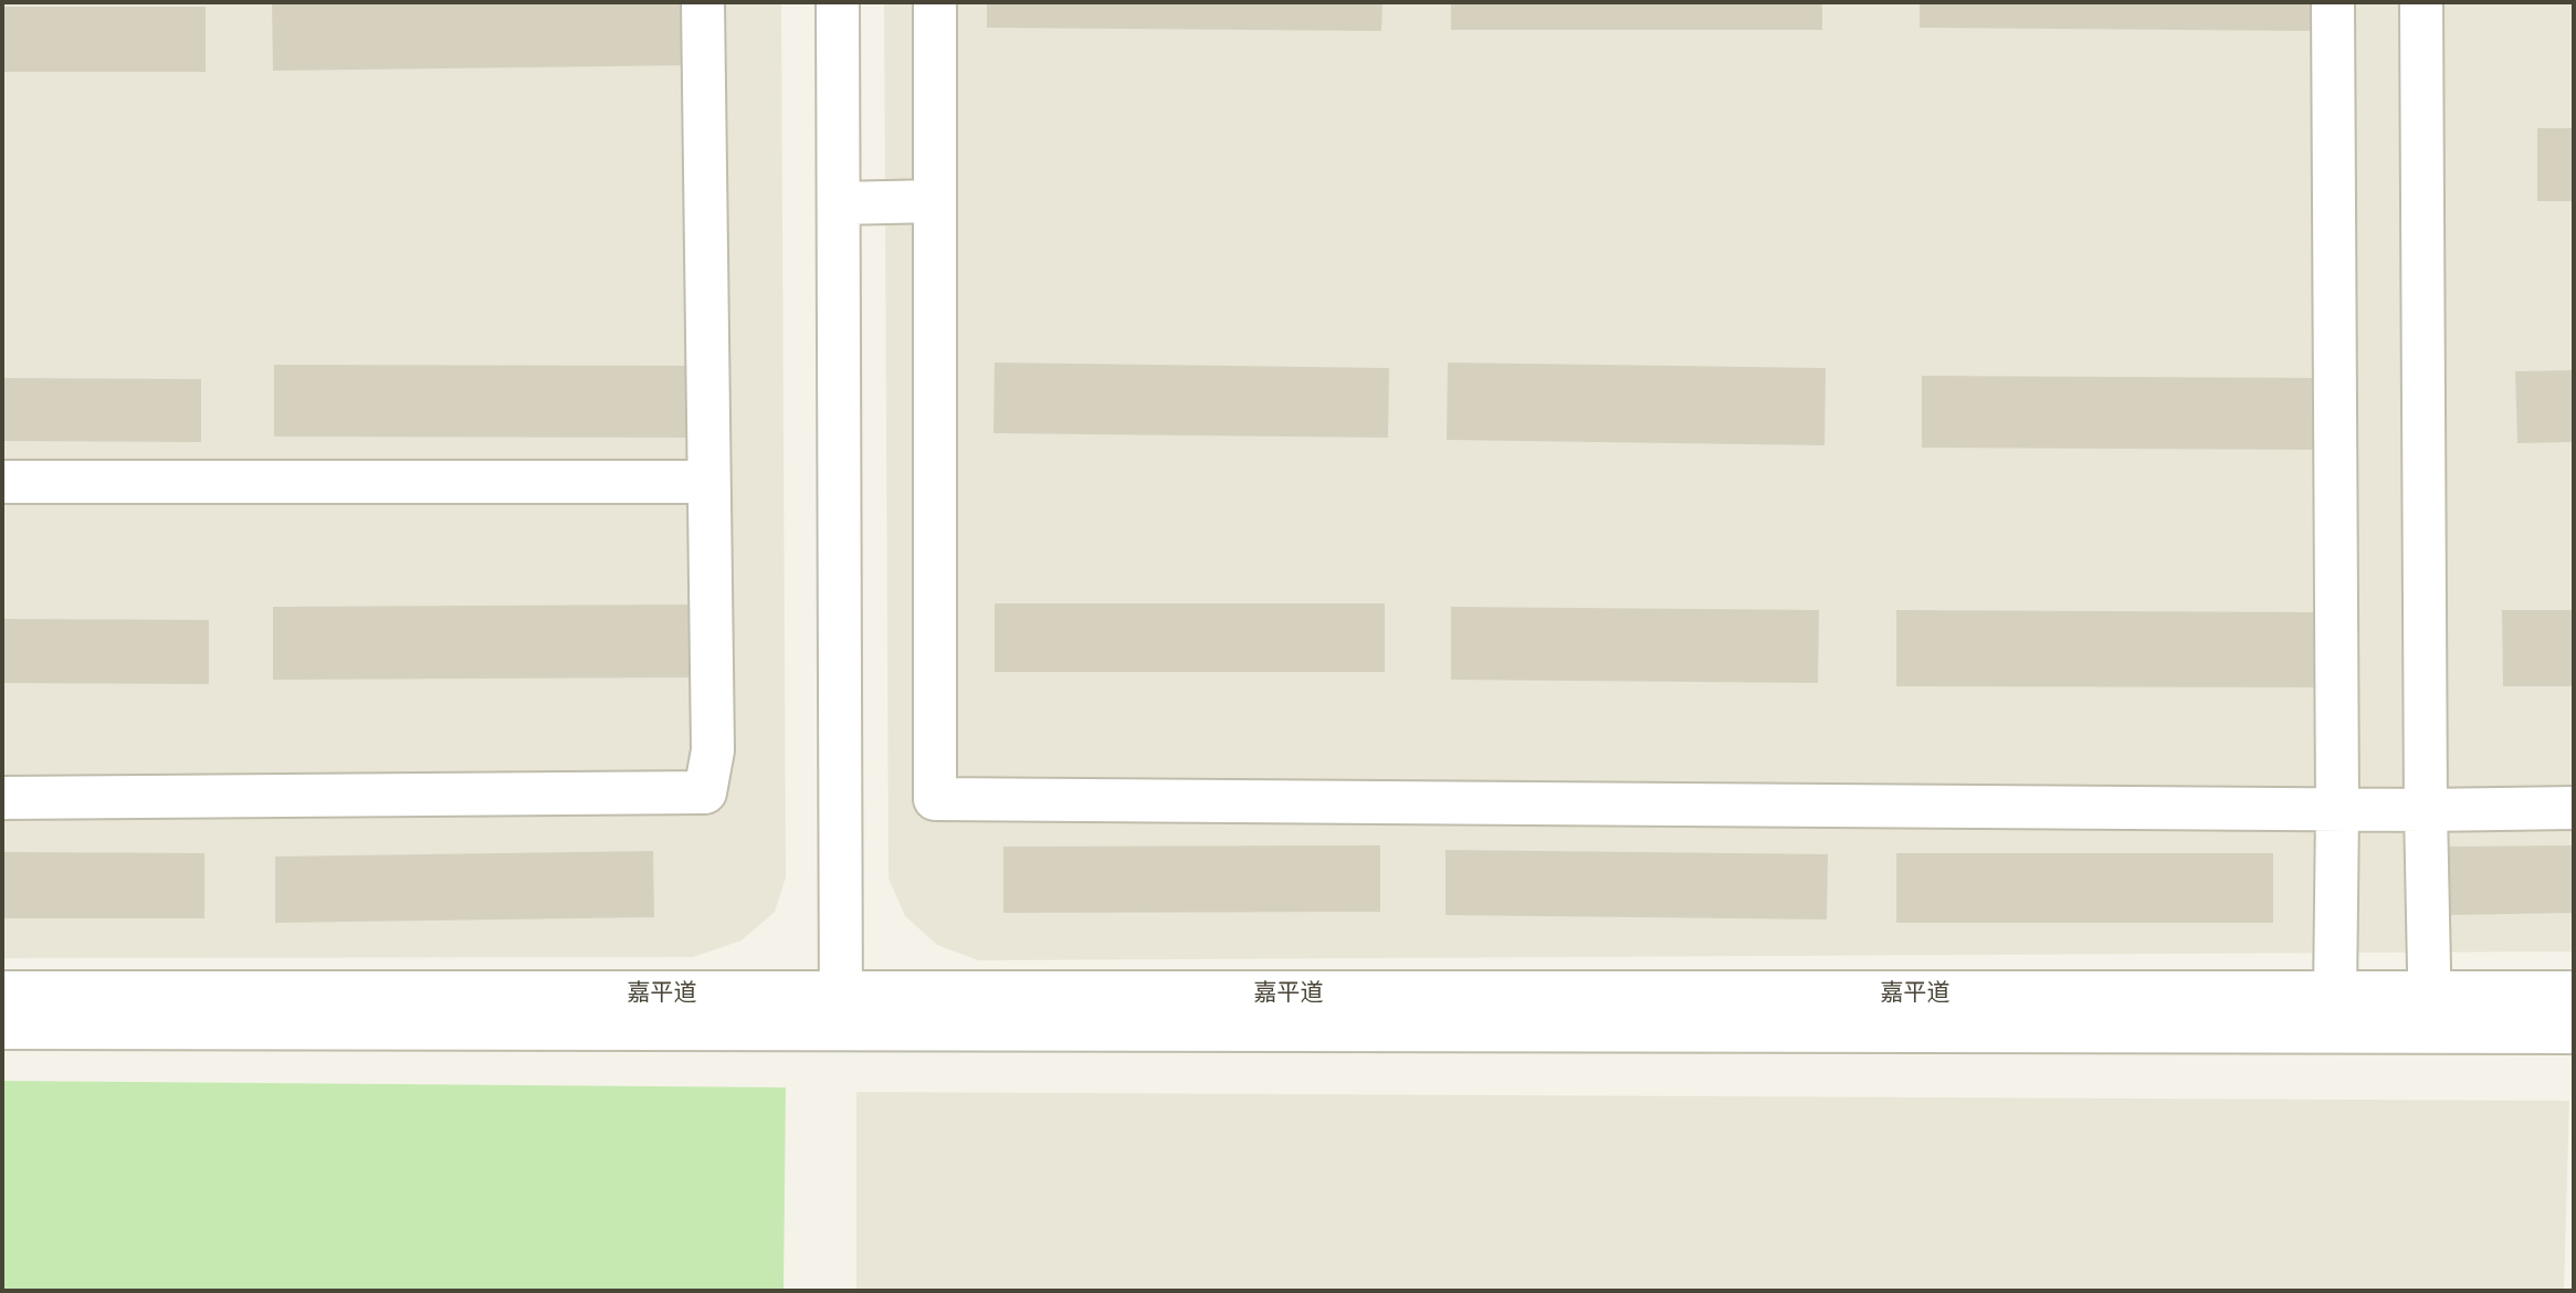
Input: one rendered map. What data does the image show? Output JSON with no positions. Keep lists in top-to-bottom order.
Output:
{
  "streets": {
    "street": ["嘉平道"]
  }
}
